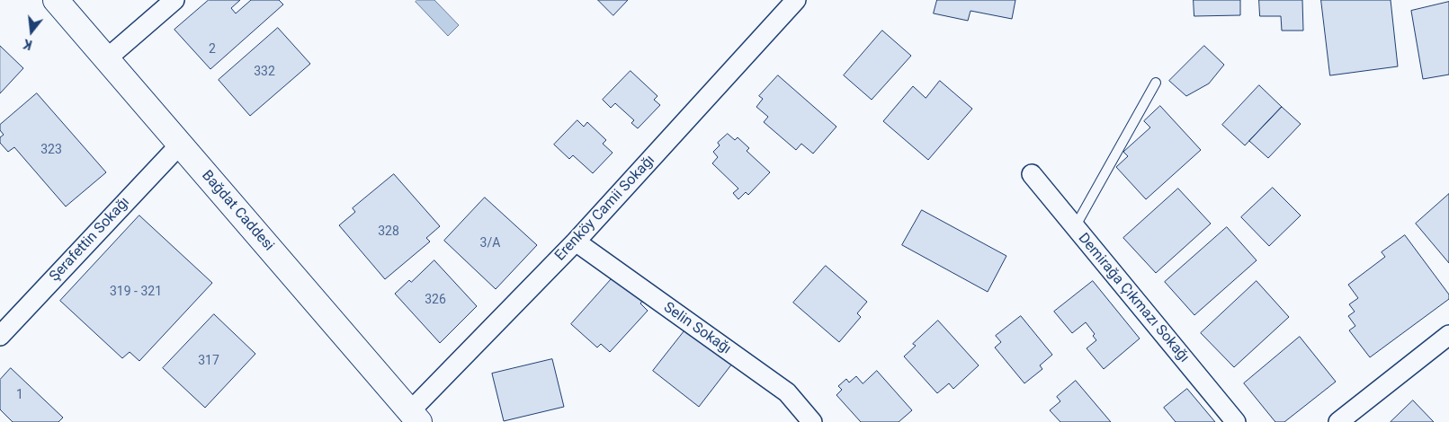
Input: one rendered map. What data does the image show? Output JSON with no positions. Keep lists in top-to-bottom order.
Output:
{
  "streets": {
    "main road": ["Bağdat Caddesi"],
    "street": [
      "Erenköy Camii Sokağı",
      "Şerafettin Sokağı",
      "Demirağa Çıkmazı Sokağı",
      "Selin Sokağı"
    ]
  },
  "crossings": [
    ["Erenköy Camii Sokağı", "Bağdat Caddesi"],
    ["Erenköy Camii Sokağı", "Selin Sokağı"],
    ["Bağdat Caddesi", "Şerafettin Sokağı"]
  ],
  "house_numbers": [
    "2",
    "332",
    "323",
    "328",
    "3/A",
    "319 - 321",
    "326",
    "317",
    "1"
  ],
  "north": "bottom"
}
